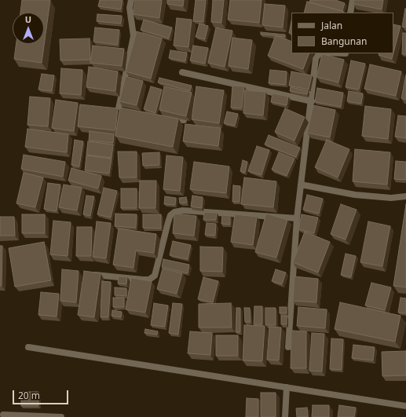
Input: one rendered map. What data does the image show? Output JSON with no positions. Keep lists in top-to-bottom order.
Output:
{
  "legend": ["Jalan", "Bangunan"],
  "scale_bar": "20 m",
  "north": "top"
}
